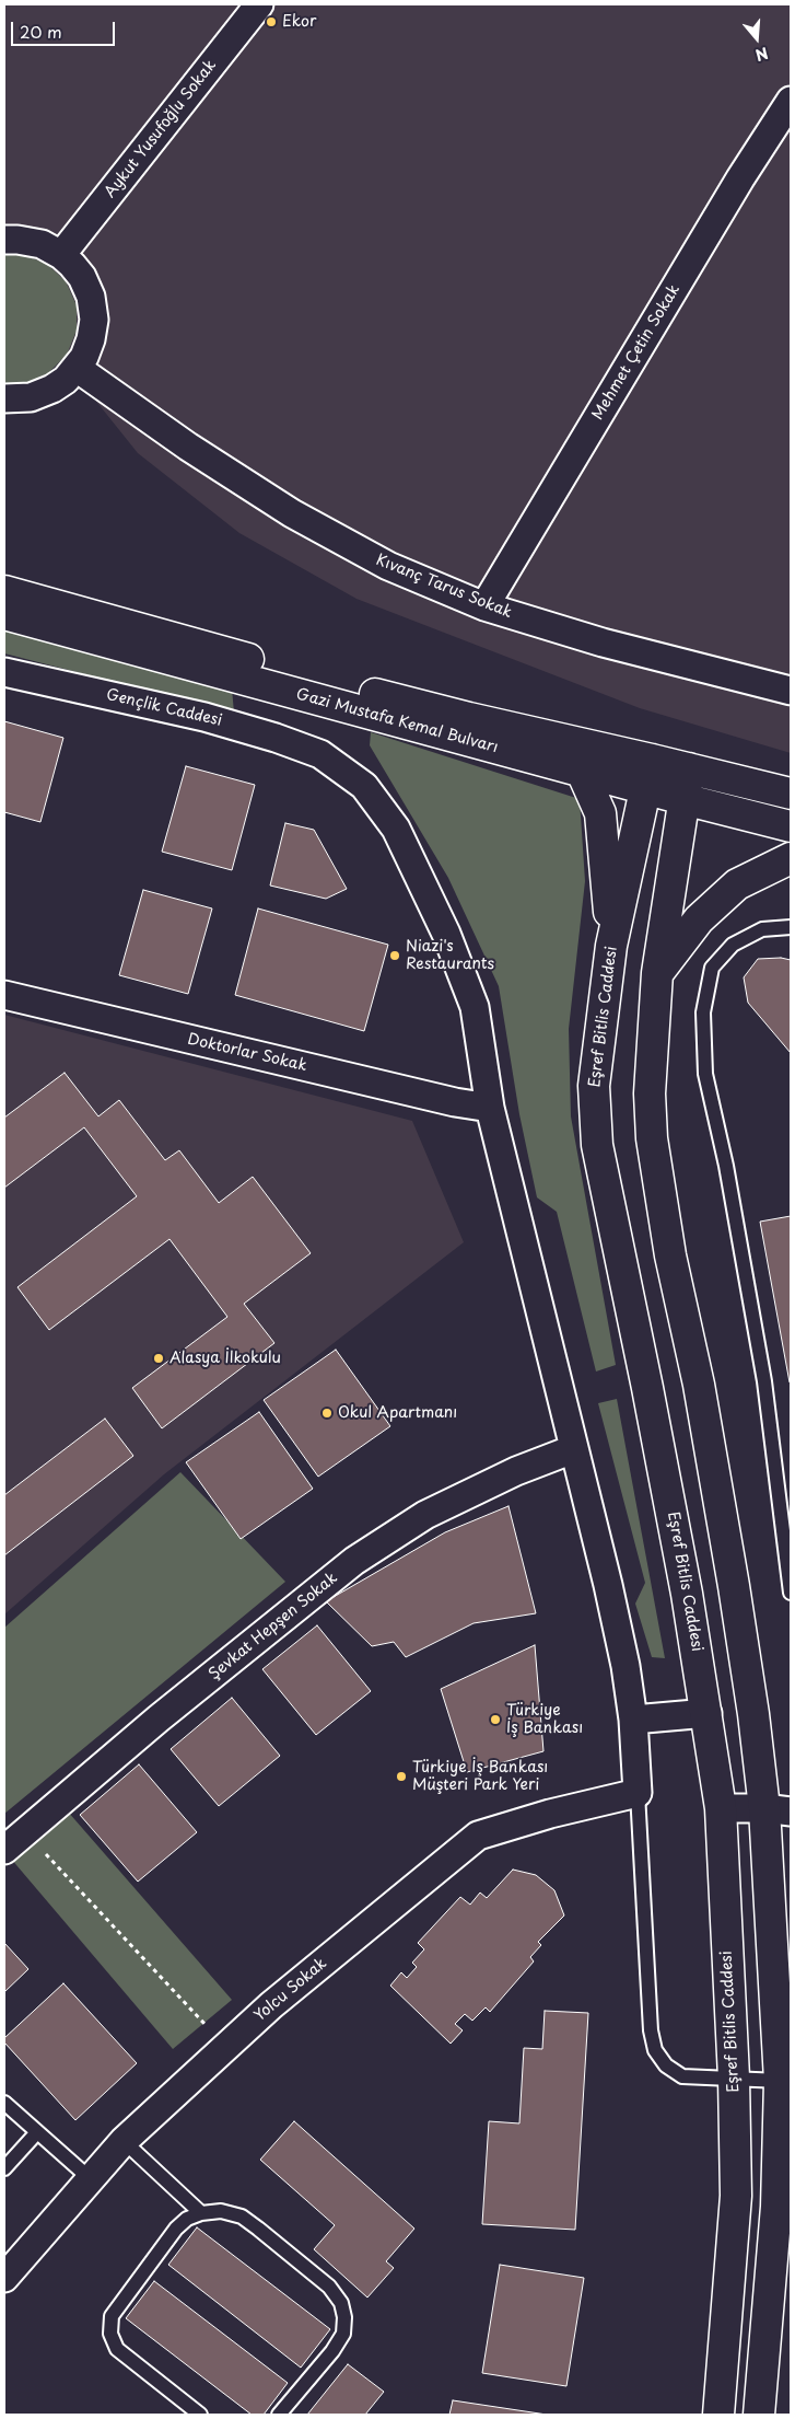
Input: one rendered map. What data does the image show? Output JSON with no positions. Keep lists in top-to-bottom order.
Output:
{
  "streets": {
    "main road": ["Gazi Mustafa Kemal Bulvarı", "Eşref Bitlis Caddesi"],
    "street": [
      "Aykut Yusufoğlu Sokak",
      "Mehmet Çetin Sokak",
      "Kıvanç Tarus Sokak",
      "Gençlik Caddesi",
      "Doktorlar Sokak",
      "Şevkat Hepşen Sokak",
      "Yolcu Sokak"
    ]
  },
  "crossings": [
    ["Mehmet Çetin Sokak", "Kıvanç Tarus Sokak"],
    ["Gençlik Caddesi", "Doktorlar Sokak"],
    ["Gençlik Caddesi", "Şevkat Hepşen Sokak"],
    ["Gençlik Caddesi", "Yolcu Sokak"],
    ["Gazi Mustafa Kemal Bulvarı", "Eşref Bitlis Caddesi"]
  ],
  "places": [
    "Ekor",
    "Niazi's Restaurants",
    "Alasya İlkokulu",
    "Okul Apartmanı",
    "Türkiye İş Bankası",
    "Türkiye İş Bankası Müşteri Park Yeri"
  ],
  "scale_bar": "20 m",
  "north": "bottom"
}
